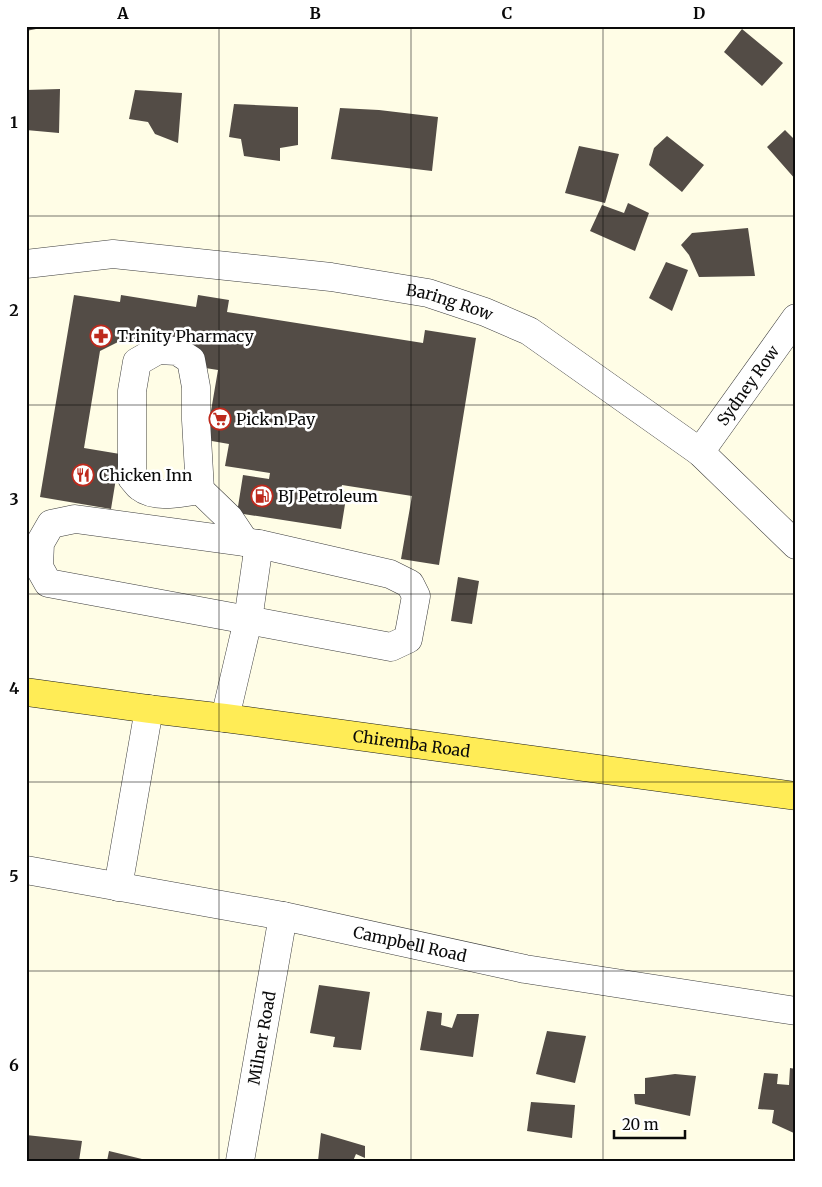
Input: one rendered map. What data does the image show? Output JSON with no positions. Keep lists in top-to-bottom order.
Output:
{
  "streets": {
    "main road": ["Chiremba Road"],
    "street": [
      "Baring Row",
      "Sydney Row",
      "Campbell Road",
      "Milner Road"
    ]
  },
  "crossings": [
    ["Baring Row", "Sydney Row"],
    ["Campbell Road", "Milner Road"]
  ],
  "places": {
    "pharmacy": ["Trinity Pharmacy"],
    "supermarket": ["Pick n Pay"],
    "restaurant": ["Chicken Inn"],
    "fuel station": ["BJ Petroleum"]
  },
  "scale_bar": "20 m",
  "grid": {
    "columns": [
      "A",
      "B",
      "C",
      "D"
    ],
    "rows": [
      "1",
      "2",
      "3",
      "4",
      "5",
      "6"
    ]
  }
}
